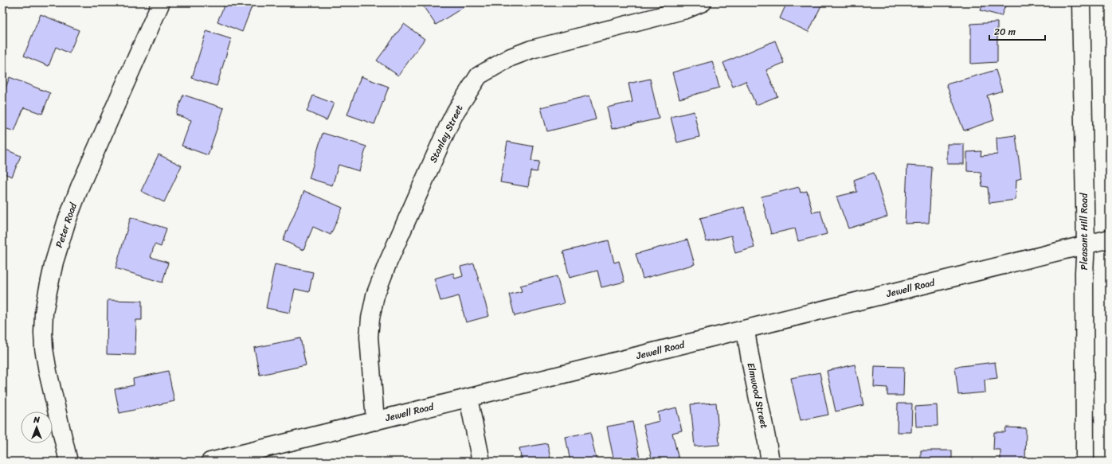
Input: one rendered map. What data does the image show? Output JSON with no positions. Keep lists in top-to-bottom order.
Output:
{
  "streets": {
    "street": [
      "Stanley Street",
      "Peter Road",
      "Pleasant Hill Road",
      "Jewell Road",
      "Elmwood Street"
    ]
  },
  "crossings": [
    ["Stanley Street", "Jewell Road"],
    ["Pleasant Hill Road", "Jewell Road"],
    ["Jewell Road", "Elmwood Street"]
  ],
  "scale_bar": "20 m",
  "north": "top"
}
